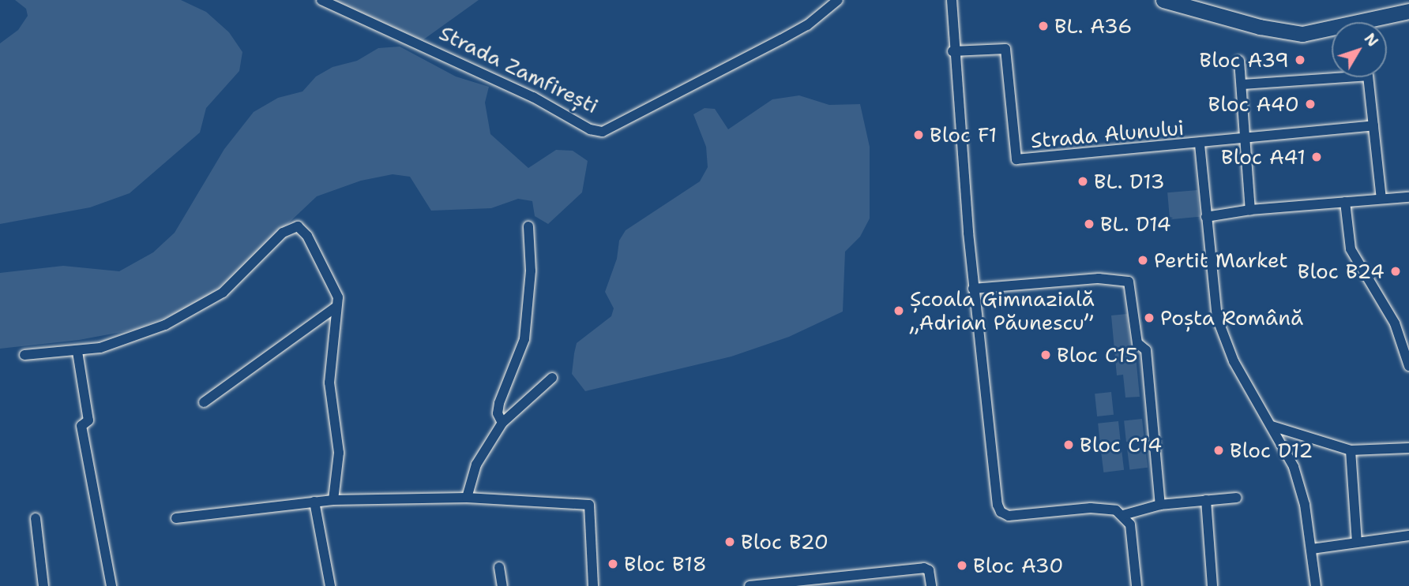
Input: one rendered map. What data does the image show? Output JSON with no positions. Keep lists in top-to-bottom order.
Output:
{
  "streets": {
    "street": ["Strada Zamfirești", "Strada Alunului"]
  },
  "places": [
    "BL. A36",
    "Bloc A39",
    "Bloc A40",
    "Bloc F1",
    "Bloc A41",
    "BL. D13",
    "BL. D14",
    "Pertit Market",
    "Bloc B24",
    "Școala Gimnazială „Adrian Păunescu”",
    "Poșta Română",
    "Bloc C15",
    "Bloc C14",
    "Bloc D12",
    "Bloc B20",
    "Bloc B18",
    "Bloc A30"
  ],
  "north": "top right"
}
